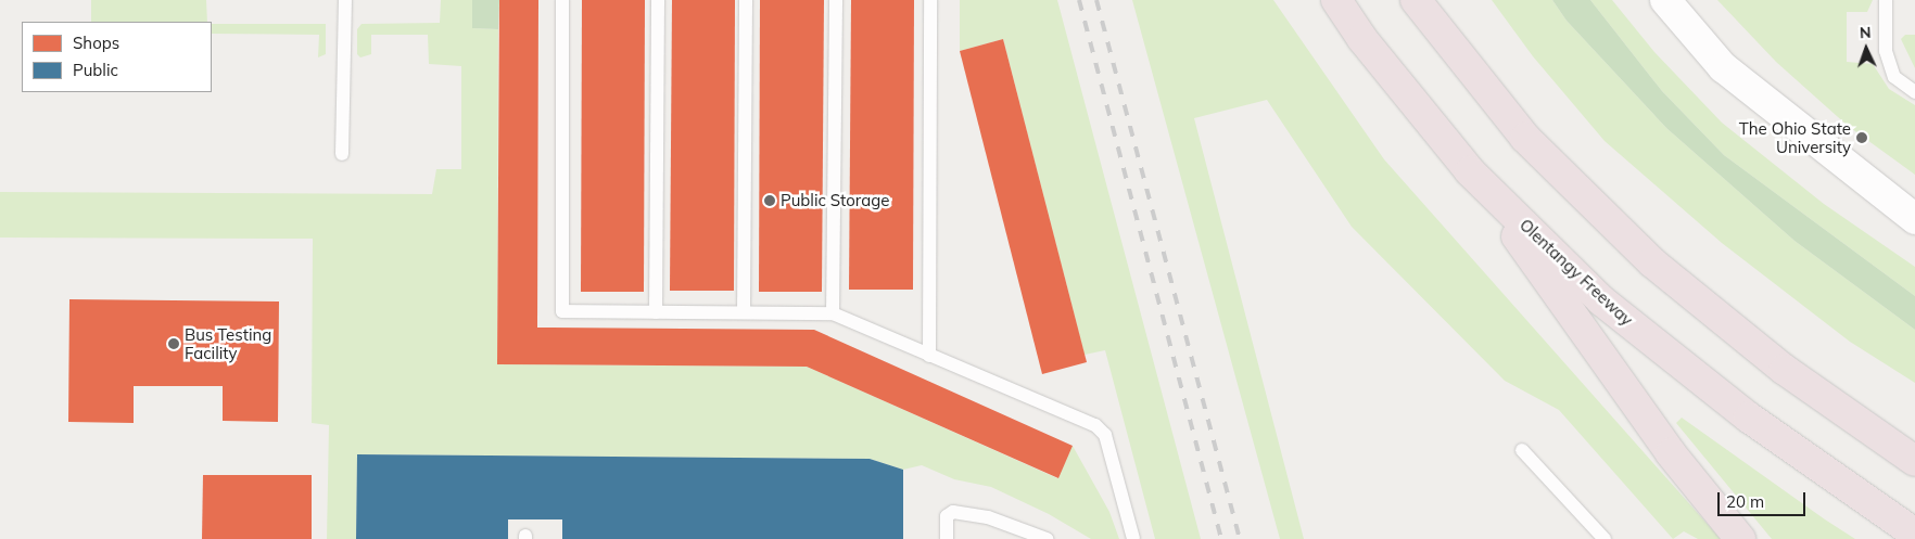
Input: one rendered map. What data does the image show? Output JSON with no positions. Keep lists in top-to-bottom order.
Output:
{
  "streets": {
    "highway": ["Olentangy Freeway"]
  },
  "places": ["The Ohio State University", "Public Storage", "Bus Testing Facility"],
  "legend": ["Shops", "Public"],
  "scale_bar": "20 m",
  "north": "top"
}
